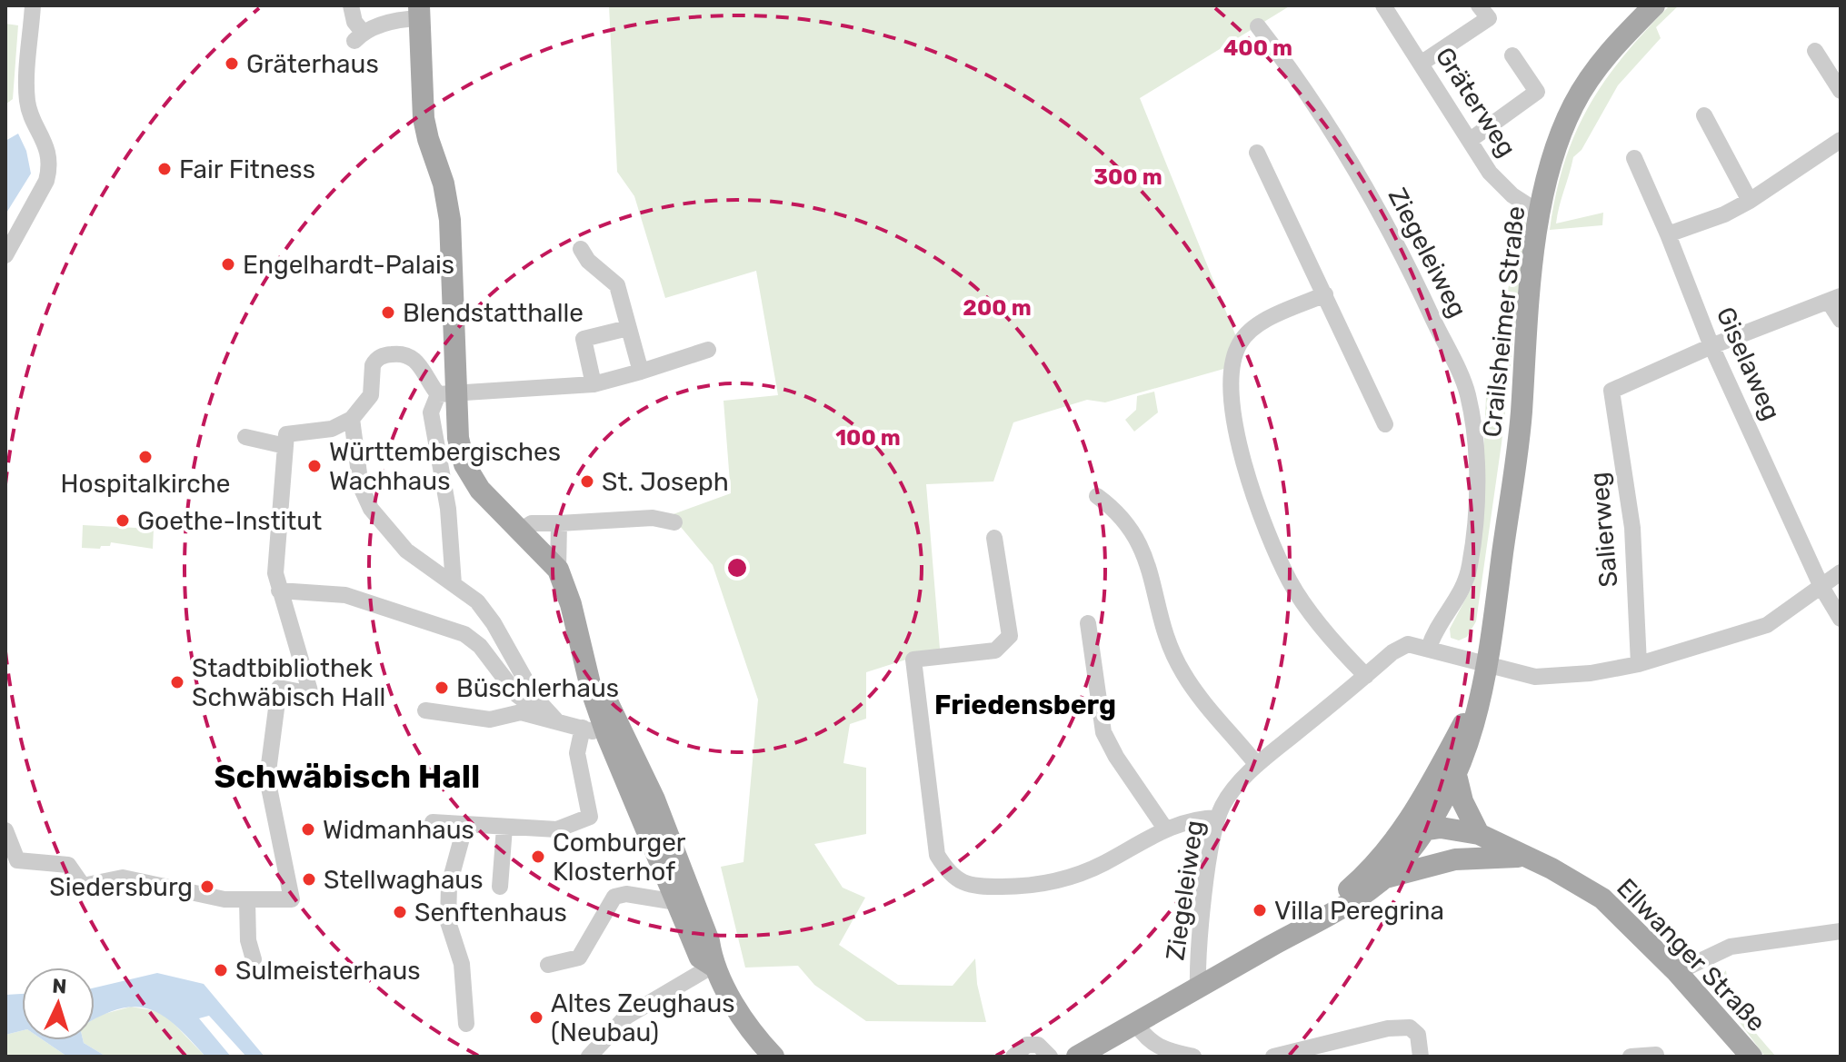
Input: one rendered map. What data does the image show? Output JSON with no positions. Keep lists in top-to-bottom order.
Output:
{
  "streets": {
    "main road": ["Crailsheimer Straße", "Ellwanger Straße"],
    "street": [
      "Gräterweg",
      "Ziegeleiweg",
      "Giselaweg",
      "Salierweg"
    ]
  },
  "crossings": [
    ["Gräterweg", "Crailsheimer Straße"],
    ["Ziegeleiweg", "Crailsheimer Straße"],
    ["Ziegeleiweg", "Giselaweg"],
    ["Ziegeleiweg", "Salierweg"],
    ["Crailsheimer Straße", "Ellwanger Straße"],
    ["Giselaweg", "Salierweg"]
  ],
  "districts": ["Friedensberg", "Schwäbisch Hall"],
  "places": [
    "Gräterhaus",
    "Fair Fitness",
    "Engelhardt-Palais",
    "Blendstatthalle",
    "Hospitalkirche",
    "Württembergisches Wachhaus",
    "St. Joseph",
    "Goethe-Institut",
    "Stadtbibliothek Schwäbisch Hall",
    "Büschlerhaus",
    "Widmanhaus",
    "Comburger Klosterhof",
    "Stellwaghaus",
    "Siedersburg",
    "Villa Peregrina",
    "Senftenhaus",
    "Sulmeisterhaus",
    "Altes Zeughaus (Neubau)"
  ],
  "north": "top",
  "rings": [
    "400 m",
    "300 m",
    "200 m",
    "100 m"
  ]
}
